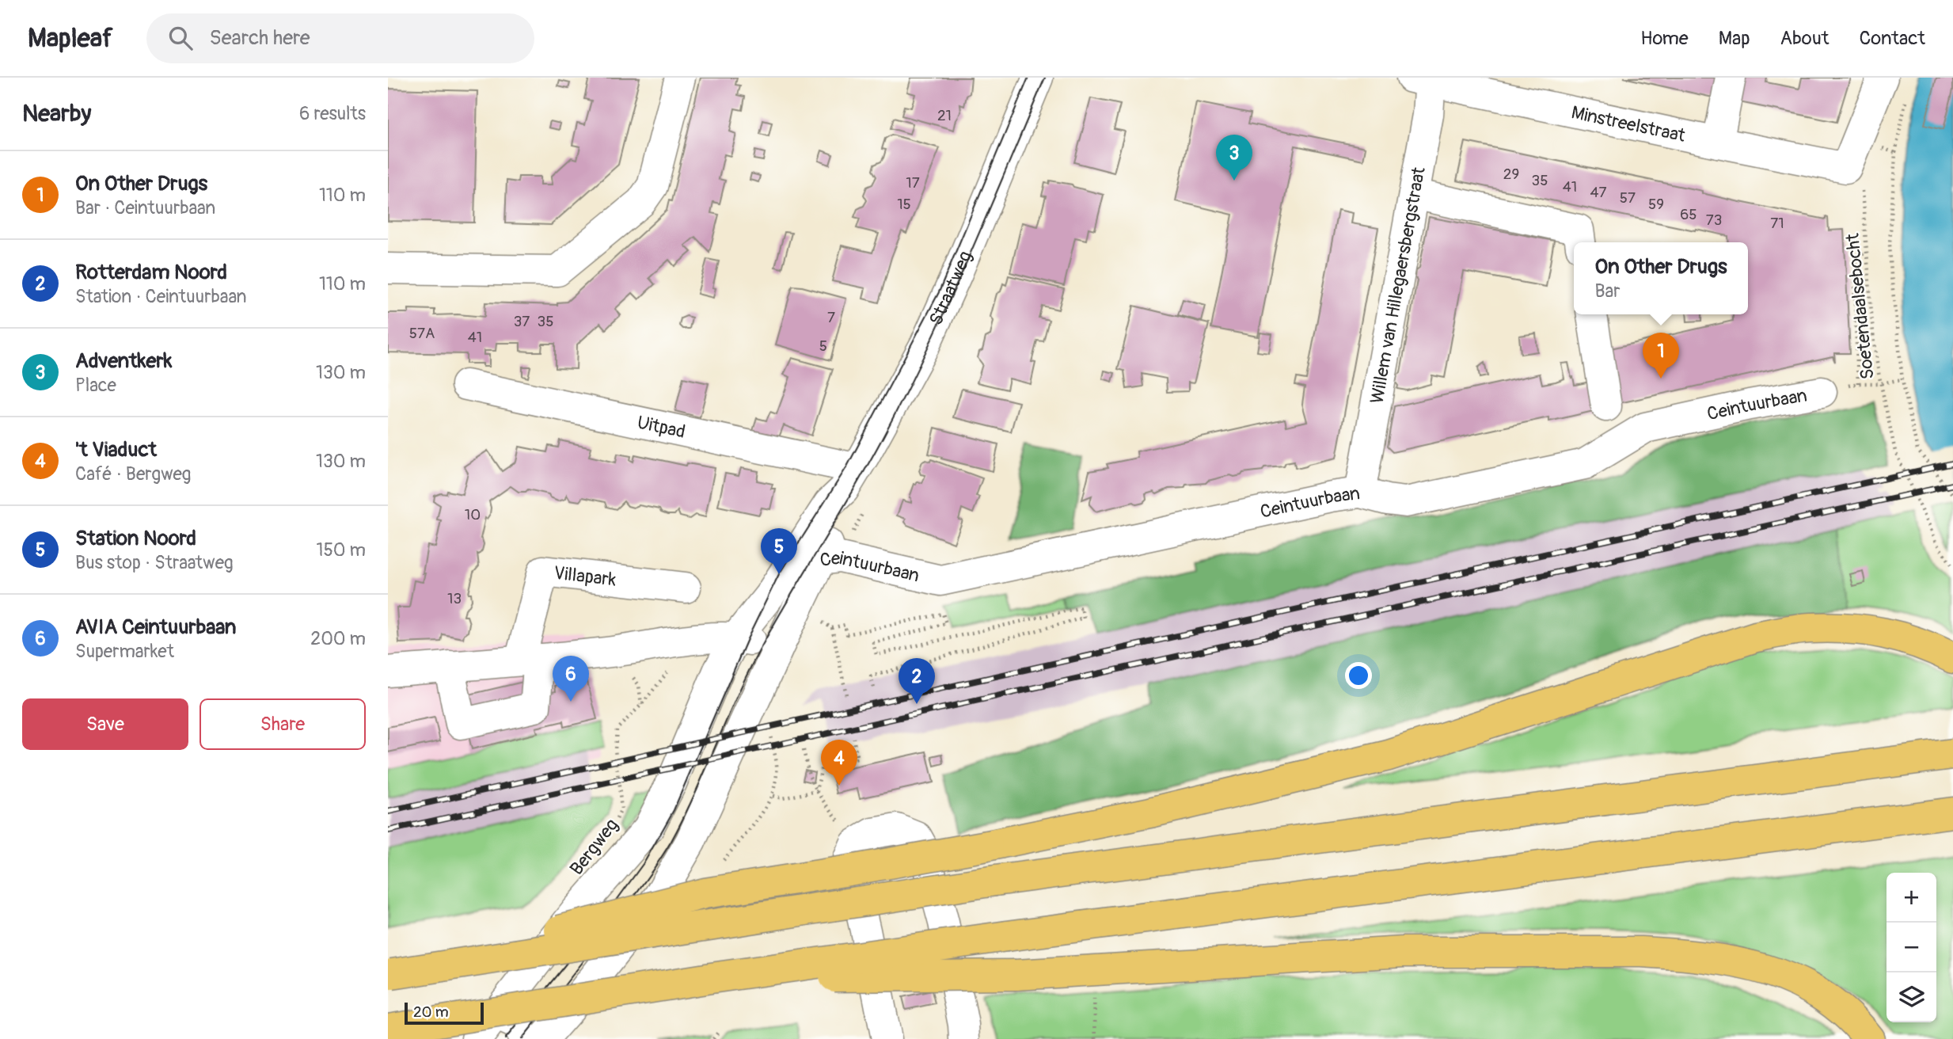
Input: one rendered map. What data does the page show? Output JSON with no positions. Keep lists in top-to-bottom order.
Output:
{
  "streets": {
    "street": [
      "Minstreelstraat",
      "Willem van Hillegaersbergstraat",
      "Straatweg",
      "Ceintuurbaan",
      "Uitpad",
      "Villapark",
      "Bergweg"
    ],
    "path": ["Soetendaalsebocht"]
  },
  "crossings": [
    ["Minstreelstraat", "Willem van Hillegaersbergstraat"],
    ["Minstreelstraat", "Soetendaalsebocht"],
    ["Willem van Hillegaersbergstraat", "Ceintuurbaan"],
    ["Straatweg", "Ceintuurbaan"],
    ["Straatweg", "Uitpad"],
    ["Straatweg", "Bergweg"]
  ],
  "house_numbers": [
    "21",
    "29",
    "35",
    "17",
    "41",
    "47",
    "57",
    "15",
    "59",
    "65",
    "73",
    "71",
    "7",
    "37",
    "35",
    "57A",
    "41",
    "5",
    "10",
    "13"
  ],
  "scale_bar": "20 m",
  "page": {
    "header": "Mapleaf",
    "search": "Search here",
    "nav": [
      "Home",
      "Map",
      "About",
      "Contact"
    ],
    "heading": ["Nearby", "6 results"],
    "pins": [
      "3",
      "1",
      "5",
      "6",
      "2",
      "4"
    ],
    "list": [
      {
        "mark": "1",
        "name": "On Other Drugs",
        "note": "Bar · Ceintuurbaan",
        "value": "110 m"
      },
      {
        "mark": "2",
        "name": "Rotterdam Noord",
        "note": "Station · Ceintuurbaan",
        "value": "110 m"
      },
      {
        "mark": "3",
        "name": "Adventkerk",
        "note": "Place",
        "value": "130 m"
      },
      {
        "mark": "4",
        "name": "'t Viaduct",
        "note": "Café · Bergweg",
        "value": "130 m"
      },
      {
        "mark": "5",
        "name": "Station Noord",
        "note": "Bus stop · Straatweg",
        "value": "150 m"
      },
      {
        "mark": "6",
        "name": "AVIA Ceintuurbaan",
        "note": "Supermarket",
        "value": "200 m"
      }
    ],
    "popup": ["On Other Drugs", "Bar"],
    "buttons": ["Save", "Share"],
    "map_buttons": ["+", "−"],
    "scale": "20 m"
  }
}
